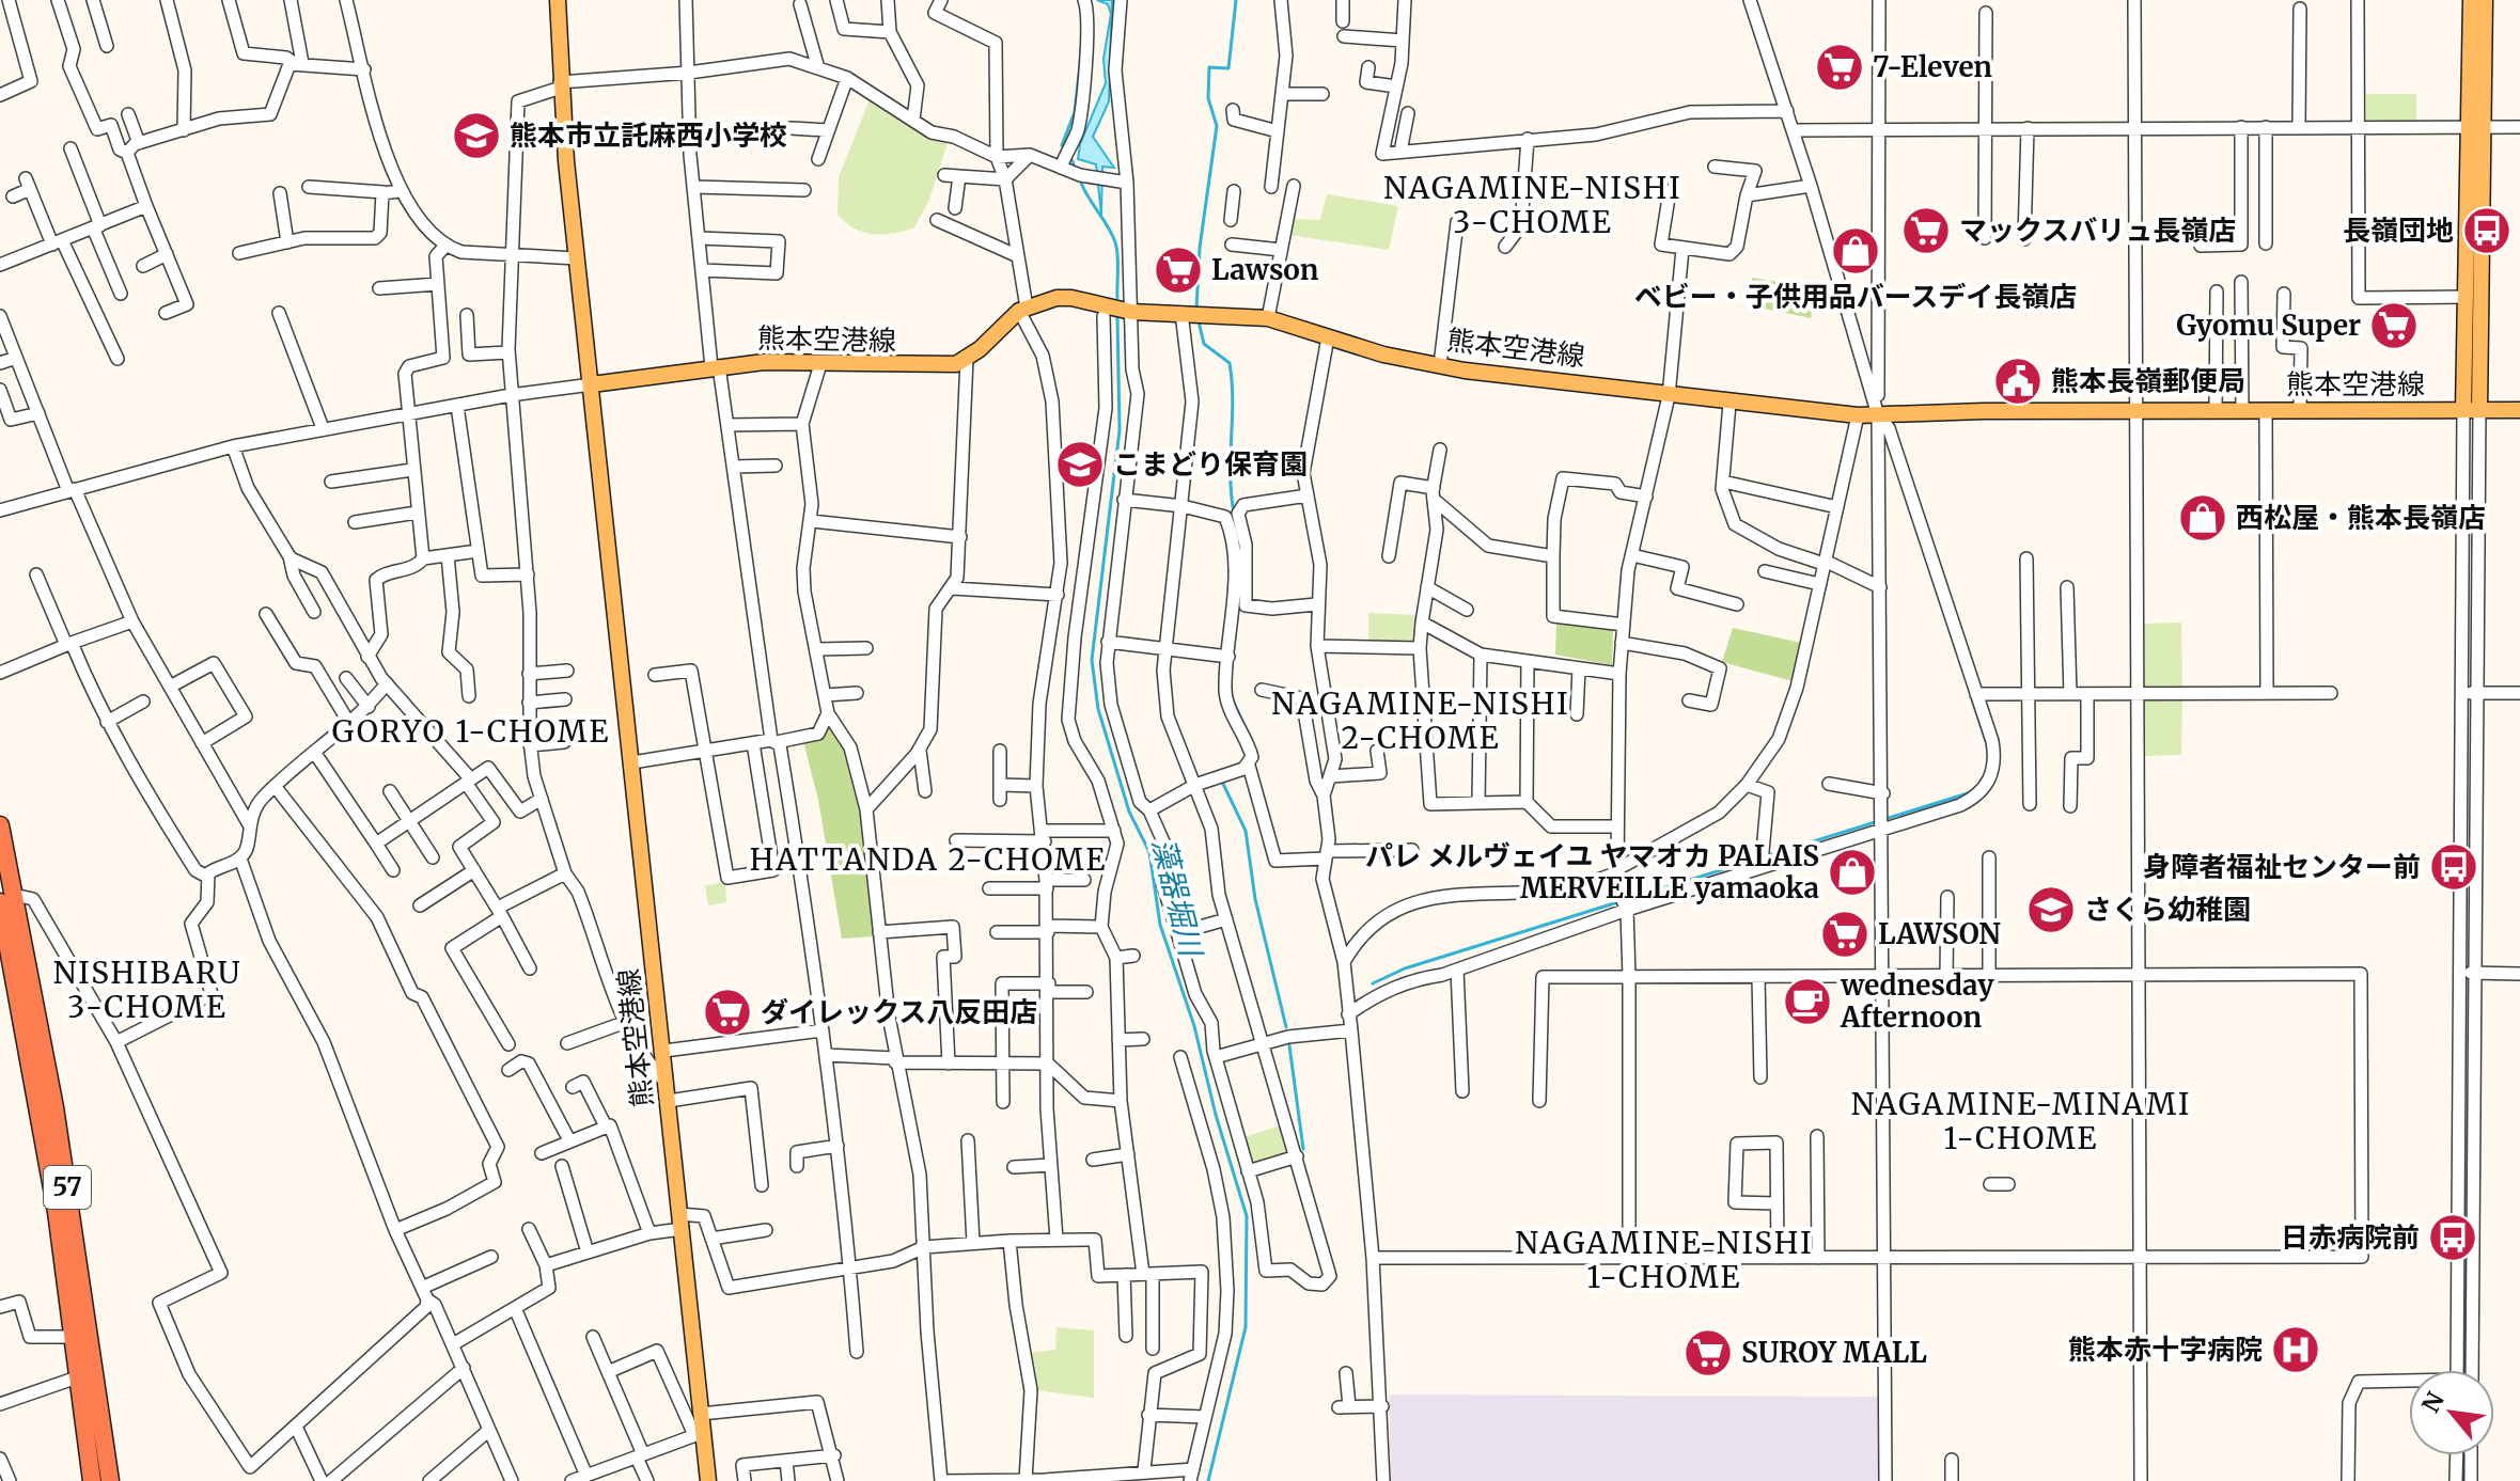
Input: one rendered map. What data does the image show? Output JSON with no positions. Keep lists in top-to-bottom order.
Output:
{
  "streets": {
    "highway": ["57"],
    "main road": ["熊本空港線"]
  },
  "districts": [
    "NAGAMINE-NISHI 3-CHOME",
    "NAGAMINE-NISHI 2-CHOME",
    "GORYO 1-CHOME",
    "HATTANDA 2-CHOME",
    "NISHIBARU 3-CHOME",
    "NAGAMINE-MINAMI 1-CHOME",
    "NAGAMINE-NISHI 1-CHOME"
  ],
  "water": ["藻器堀川"],
  "places": {
    "supermarket": [
      "7-Eleven",
      "マックスバリュ長嶺店",
      "Lawson",
      "Gyomu Super",
      "LAWSON",
      "ダイレックス八反田店",
      "SUROY MALL"
    ],
    "school or university": ["熊本市立託麻西小学校", "こまどり保育園", "さくら幼稚園"],
    "bus stop": ["長嶺団地", "身障者福祉センター前", "日赤病院前"],
    "shop": ["ベビー・子供用品バースデイ長嶺店", "西松屋・熊本長嶺店", "パレ メルヴェイユ ヤマオカ PALAIS MERVEILLE yamaoka"],
    "public building": ["熊本長嶺郵便局"],
    "cafe": ["wednesday Afternoon"],
    "hospital": ["熊本赤十字病院"]
  },
  "north": "top left"
}
